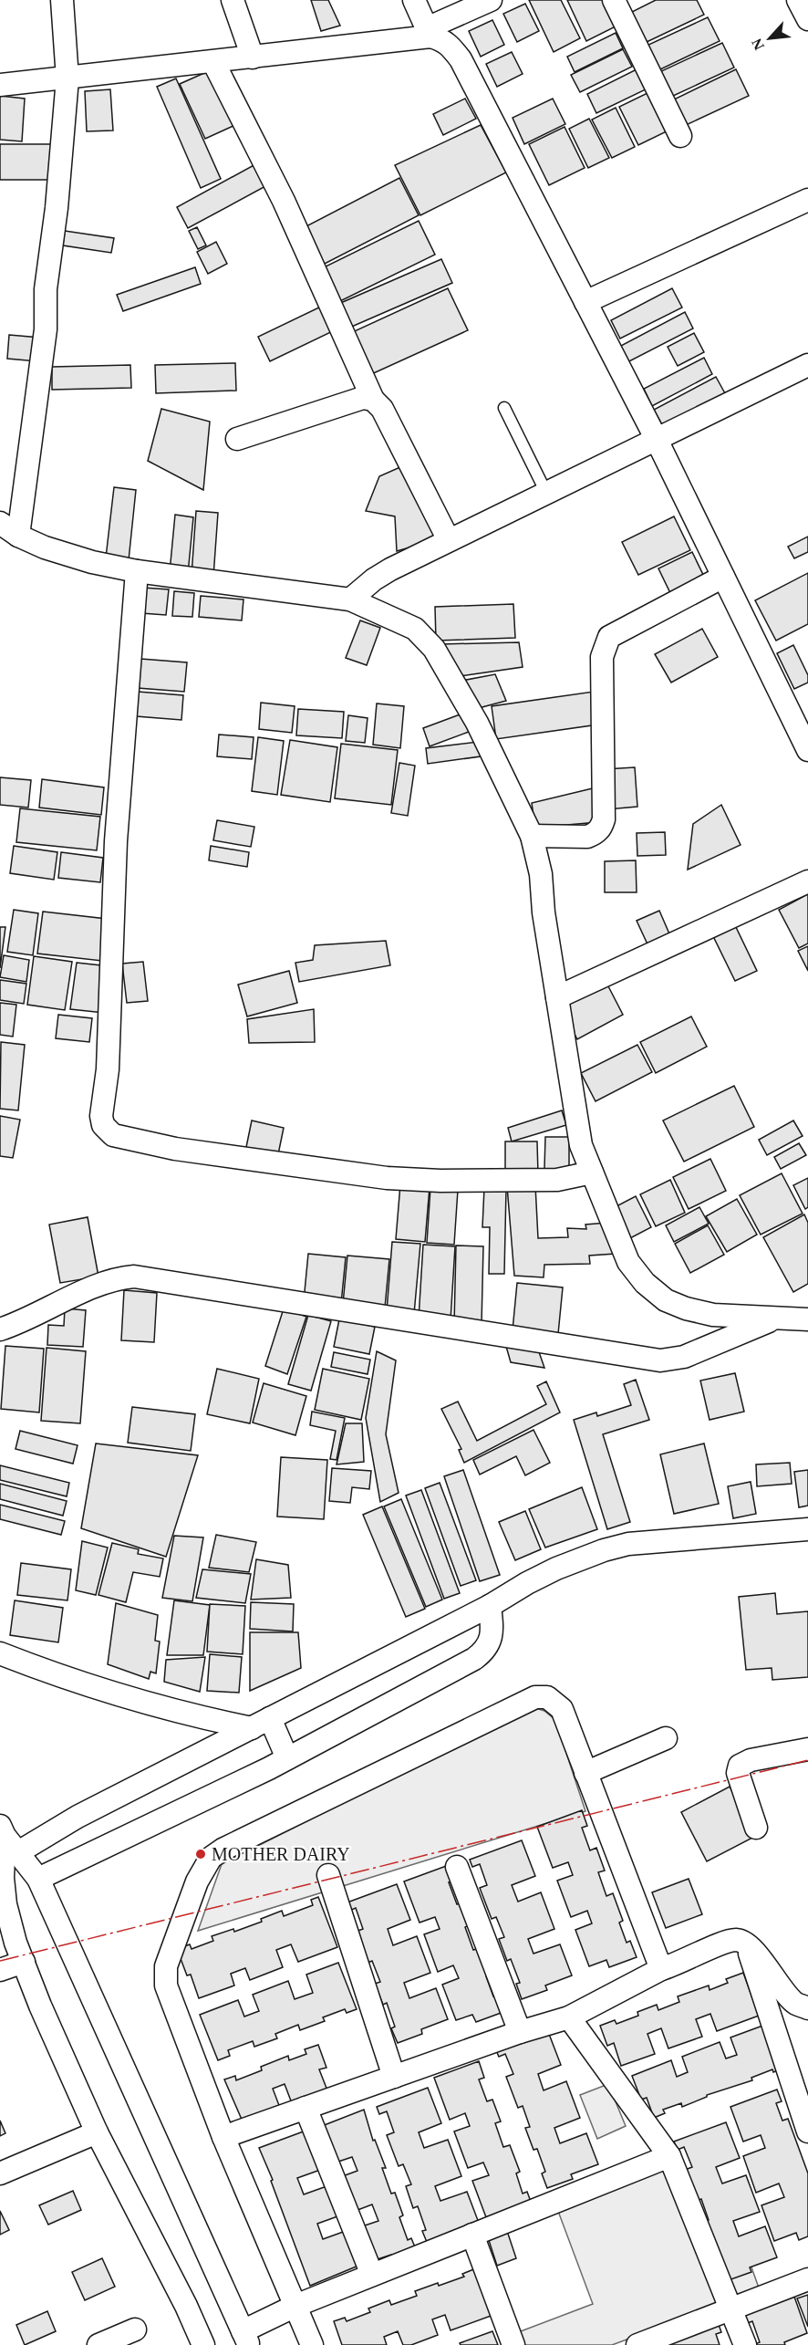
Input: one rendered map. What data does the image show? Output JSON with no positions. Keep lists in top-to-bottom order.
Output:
{
  "places": ["MOTHER DAIRY"],
  "north": "bottom left"
}
